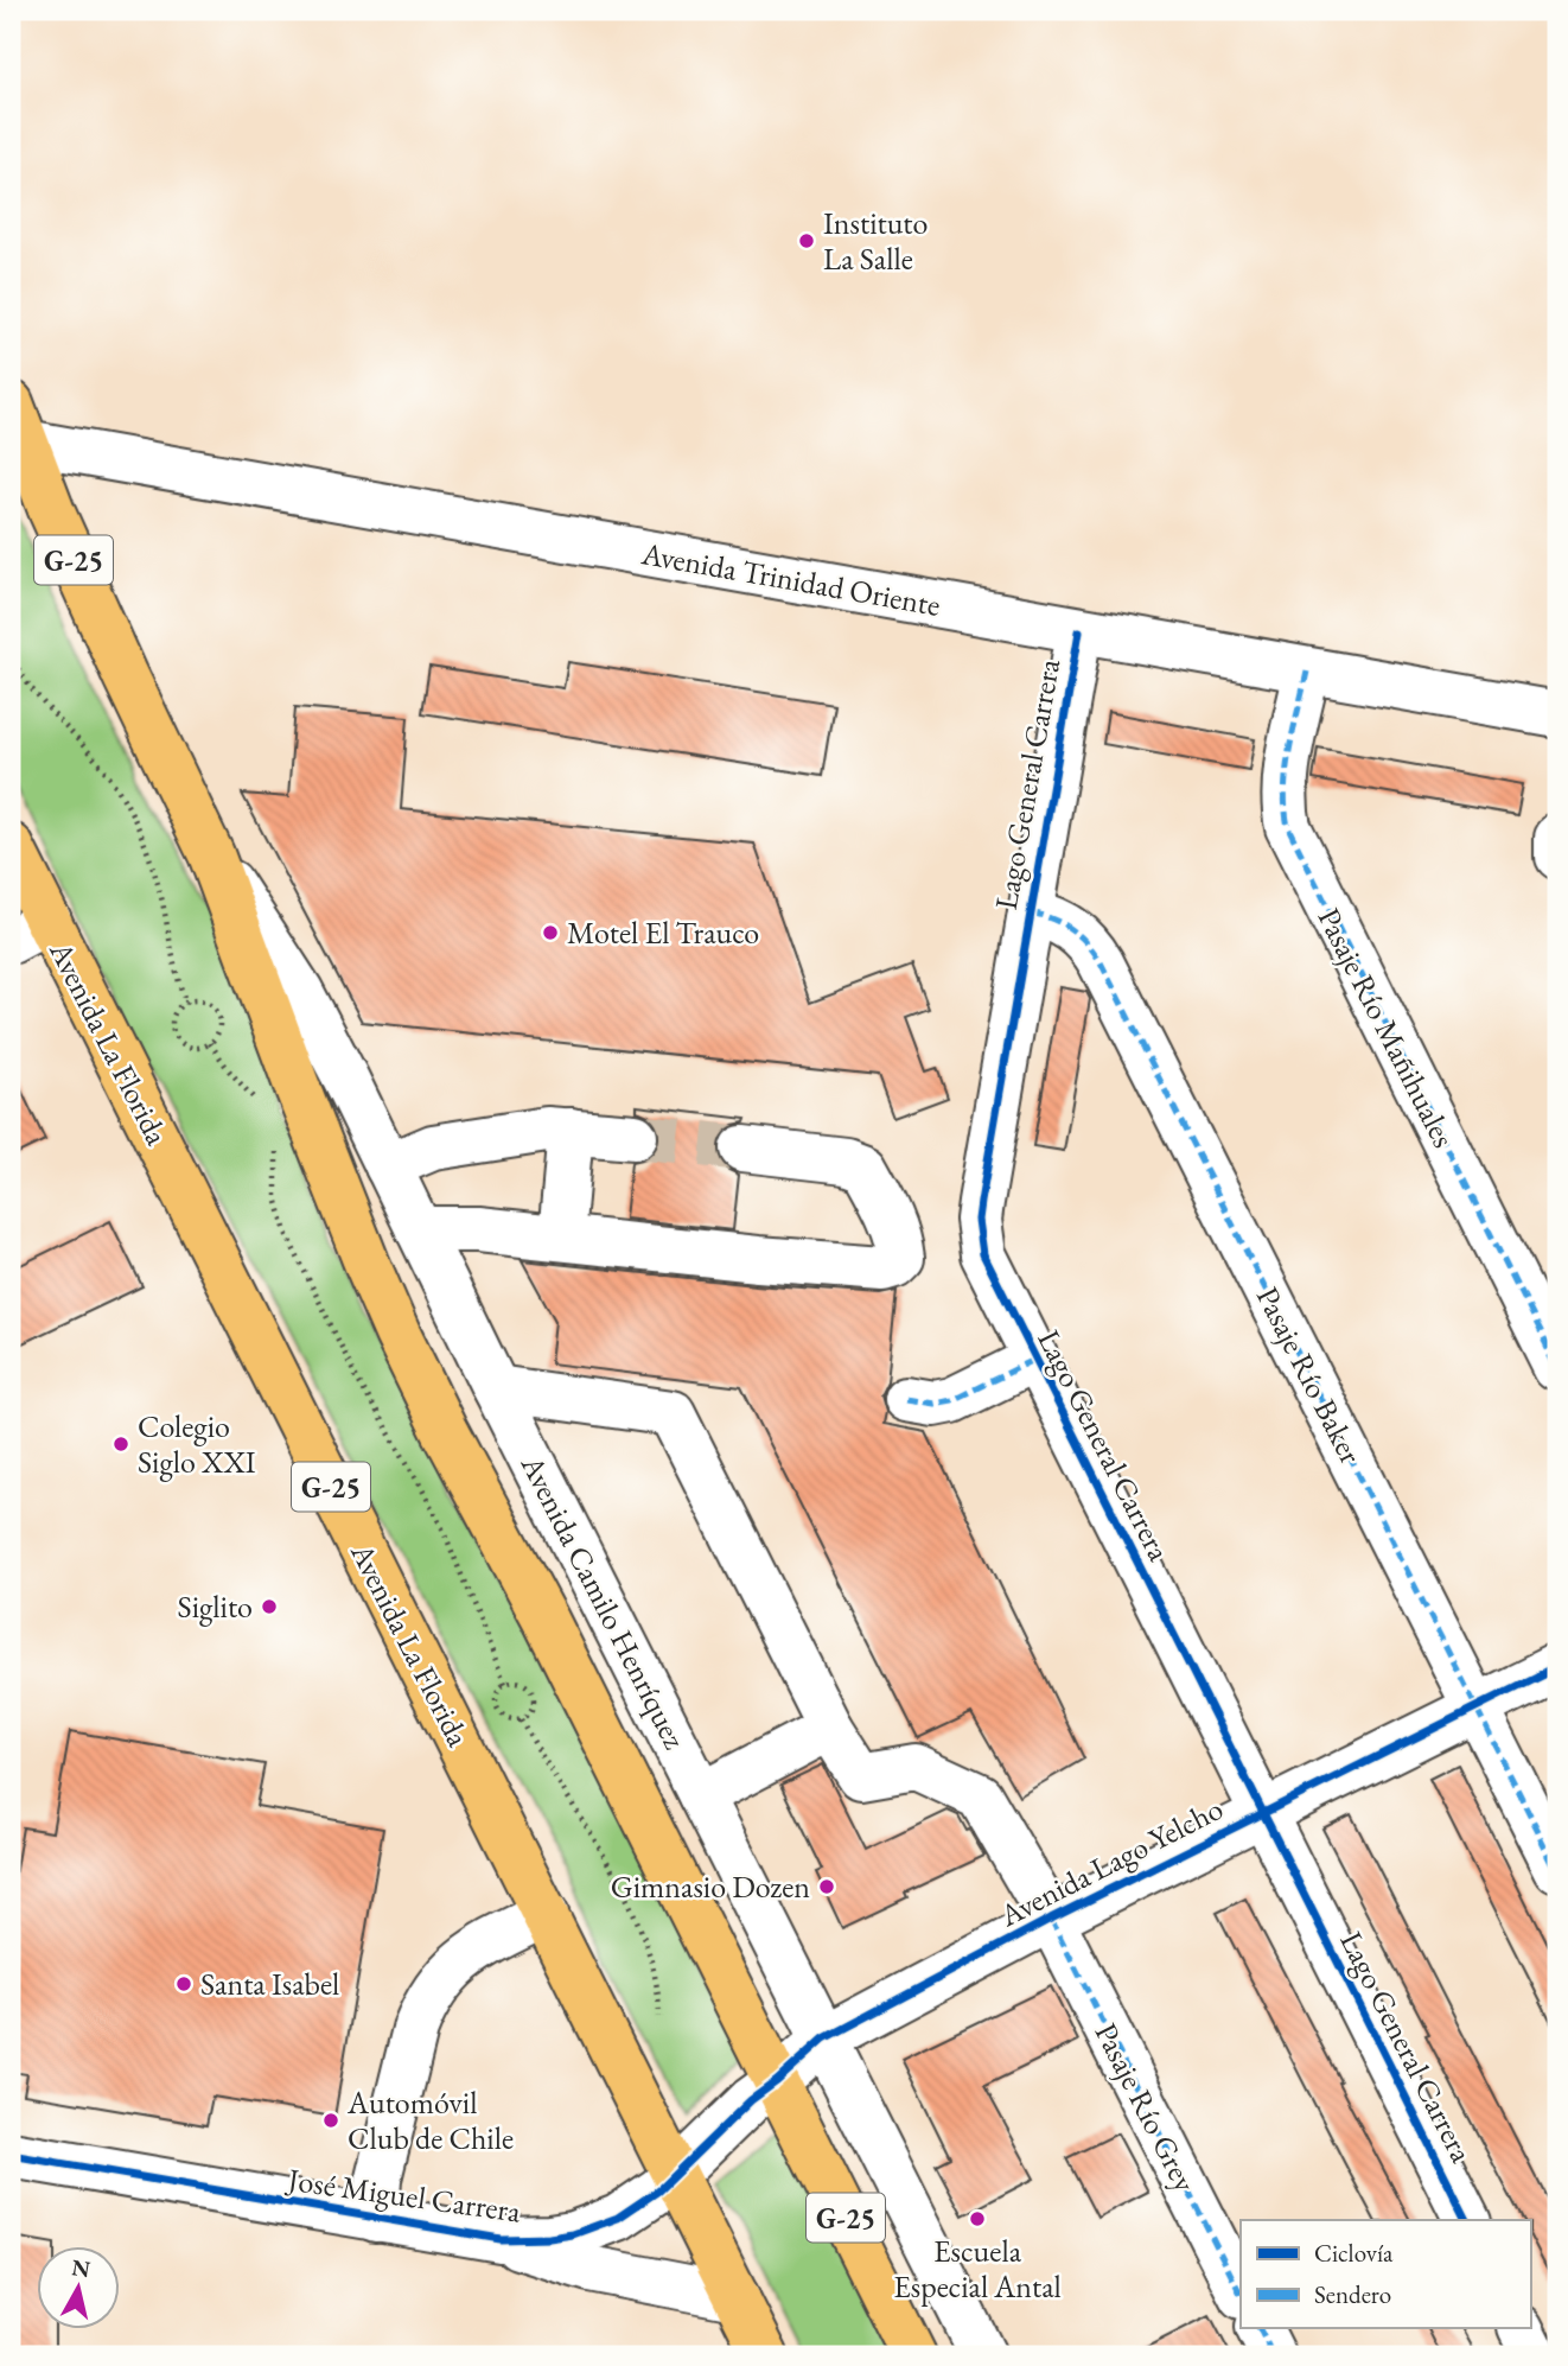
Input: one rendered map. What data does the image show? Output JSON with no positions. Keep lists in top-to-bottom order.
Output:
{
  "streets": {
    "main road": ["G-25", "Avenida La Florida", "Avenida Camilo Henríquez"],
    "street": [
      "Avenida Trinidad Oriente",
      "Lago General Carrera",
      "Pasaje Río Mañihuales",
      "Pasaje Río Baker",
      "Avenida Lago Yelcho",
      "Pasaje Río Grey",
      "José Miguel Carrera"
    ]
  },
  "crossings": [
    ["Avenida Trinidad Oriente", "Lago General Carrera"],
    ["Avenida Trinidad Oriente", "Pasaje Río Mañihuales"],
    ["Avenida Trinidad Oriente", "Avenida Camilo Henríquez"],
    ["Lago General Carrera", "Pasaje Río Baker"],
    ["Lago General Carrera", "Avenida Lago Yelcho"],
    ["Avenida La Florida", "José Miguel Carrera"],
    ["Pasaje Río Baker", "Avenida Lago Yelcho"],
    ["Avenida Camilo Henríquez", "Avenida Lago Yelcho"],
    ["Avenida Camilo Henríquez", "José Miguel Carrera"],
    ["Avenida Lago Yelcho", "Pasaje Río Grey"],
    ["Avenida Lago Yelcho", "José Miguel Carrera"]
  ],
  "places": [
    "Instituto La Salle",
    "Motel El Trauco",
    "Colegio Siglo XXI",
    "Siglito",
    "Gimnasio Dozen",
    "Santa Isabel",
    "Automóvil Club de Chile",
    "Escuela Especial Antal"
  ],
  "legend": ["Ciclovía", "Sendero"],
  "north": "top"
}
